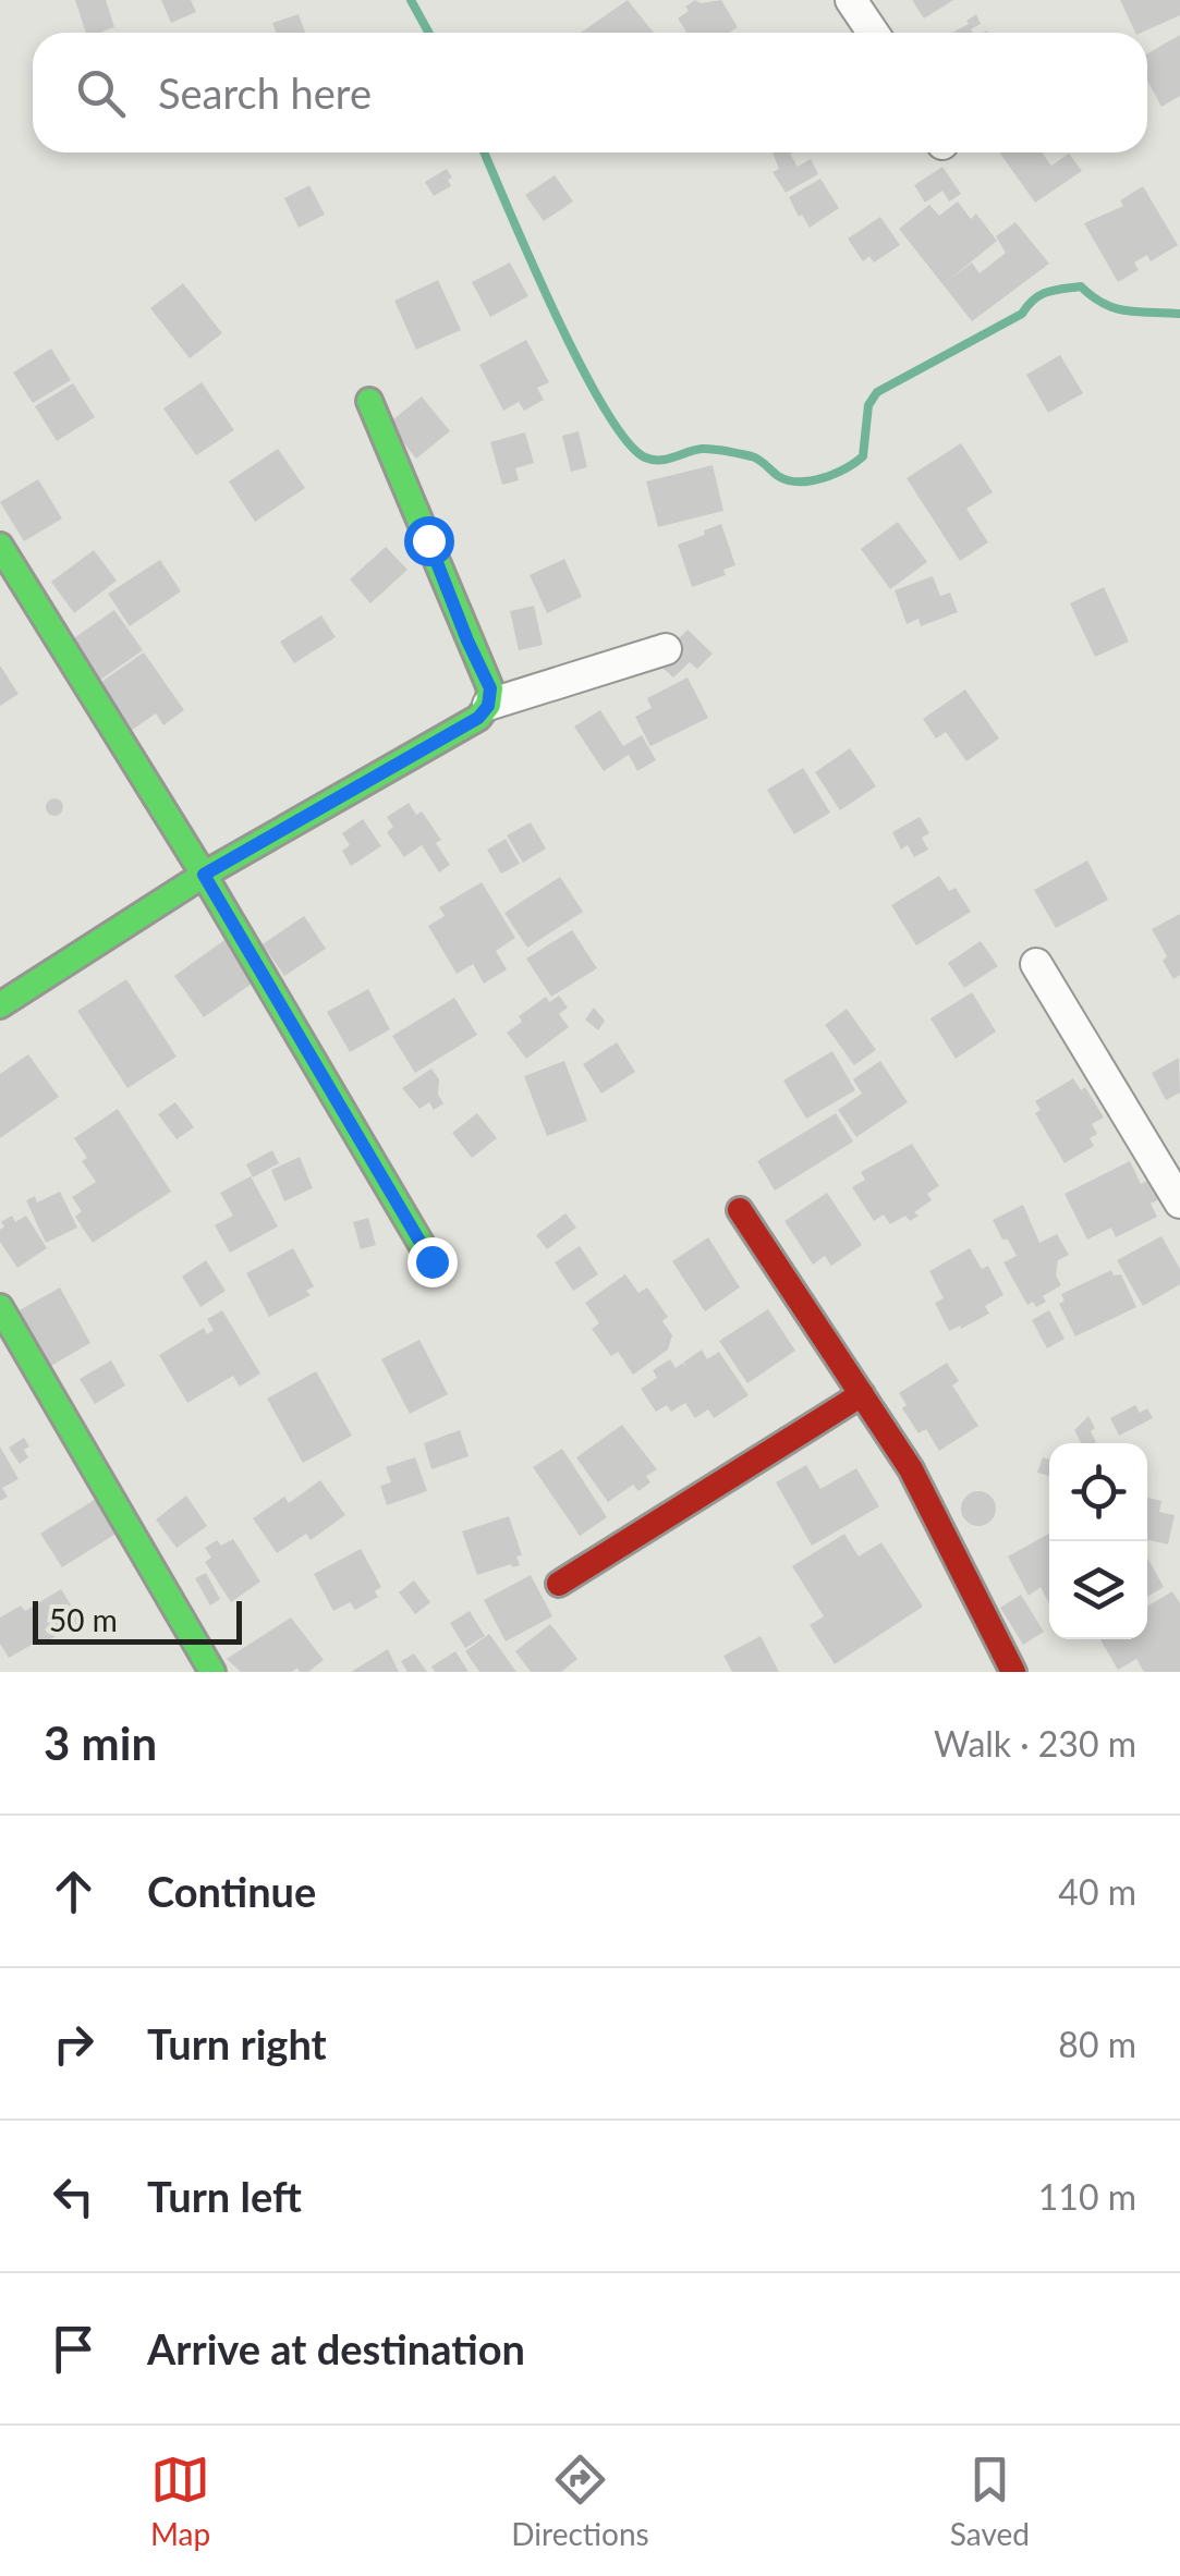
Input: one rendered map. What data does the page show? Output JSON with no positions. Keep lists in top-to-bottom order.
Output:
{
  "scale_bar": "50 m",
  "page": {
    "search": "Search here",
    "scale": "50 m",
    "heading": ["3 min", "Walk · 230 m"],
    "list": [
      ["Continue", "40 m"],
      ["Turn right", "80 m"],
      ["Turn left", "110 m"],
      "Arrive at destination"
    ],
    "nav": ["Map", "Directions", "Saved"]
  }
}
